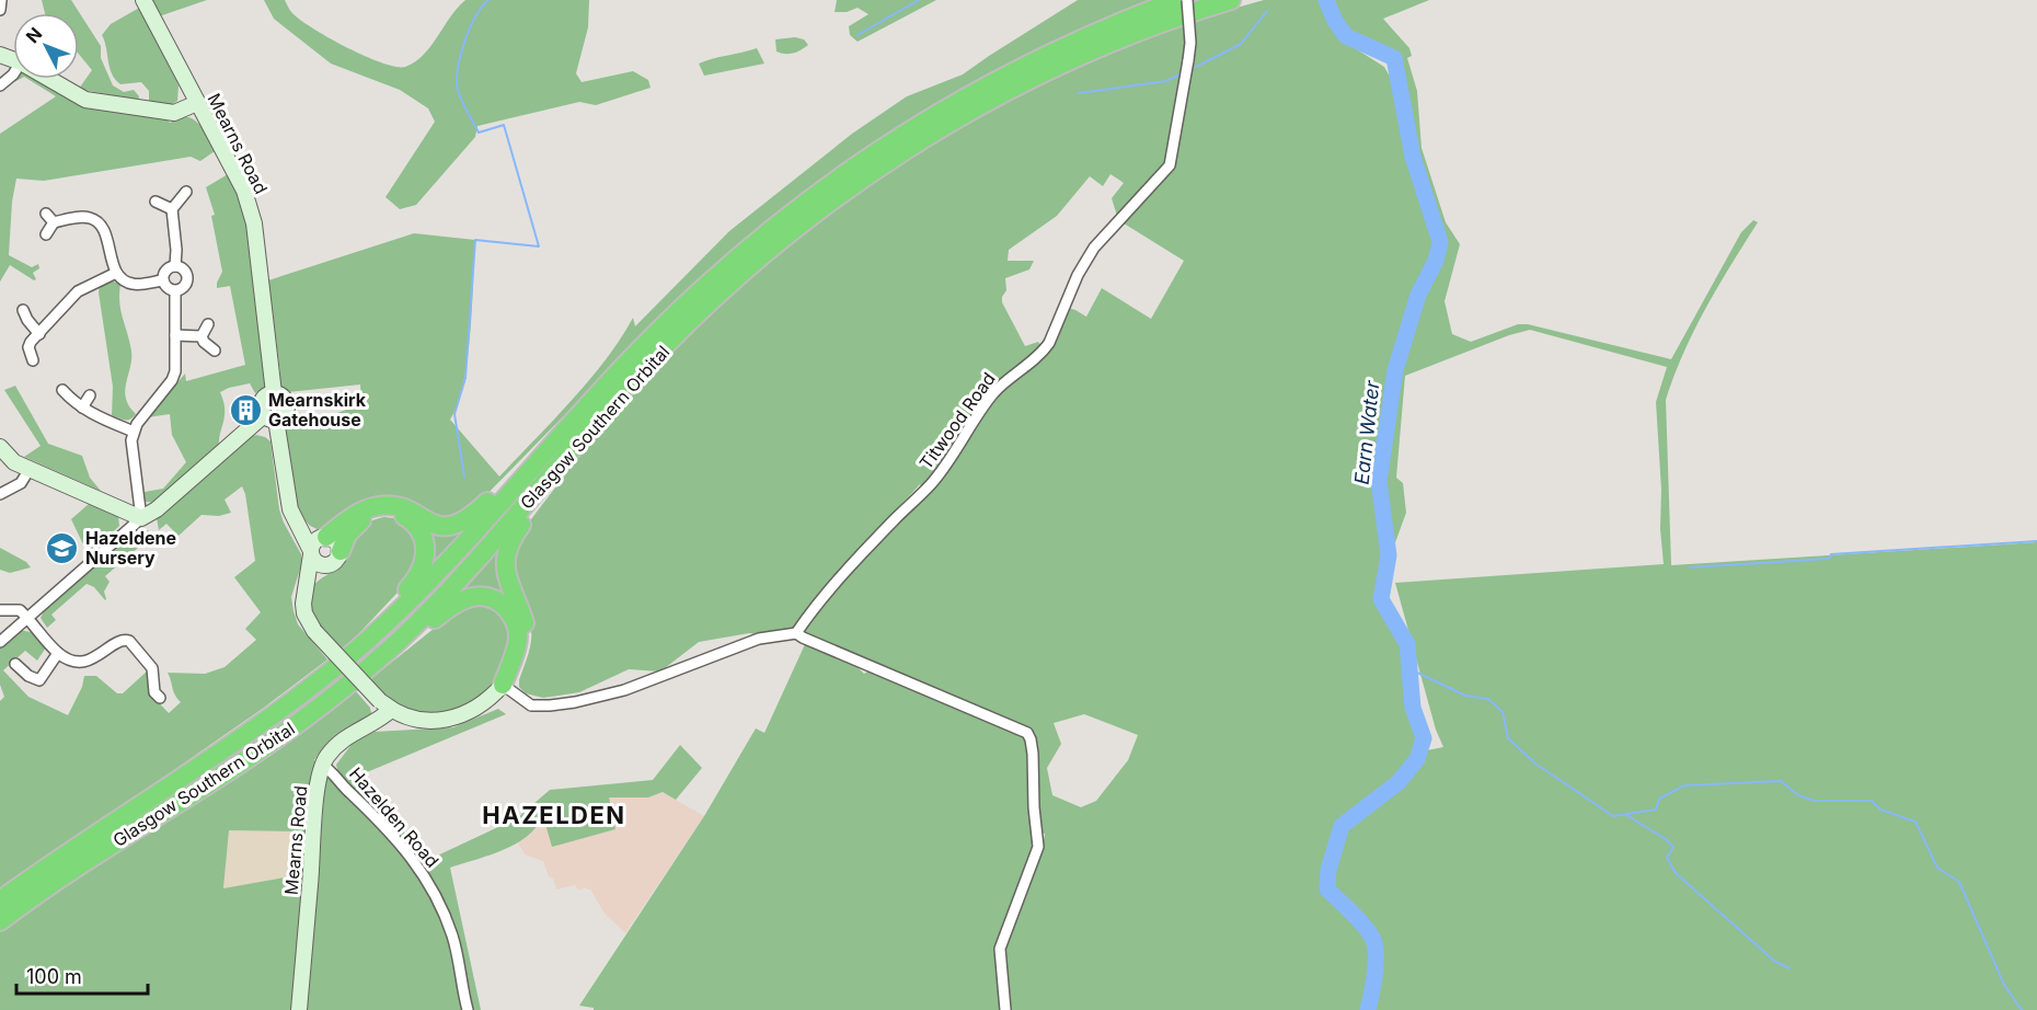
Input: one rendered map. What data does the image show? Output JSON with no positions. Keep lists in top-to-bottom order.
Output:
{
  "streets": {
    "highway": ["Glasgow Southern Orbital"],
    "street": ["Mearns Road", "Titwood Road", "Hazelden Road"]
  },
  "crossings": [
    ["Mearns Road", "Hazelden Road"]
  ],
  "districts": ["HAZELDEN"],
  "water": ["Earn Water"],
  "places": {
    "building": ["Mearnskirk Gatehouse"],
    "school or university": ["Hazeldene Nursery"]
  },
  "scale_bar": "100 m",
  "north": "top left"
}
